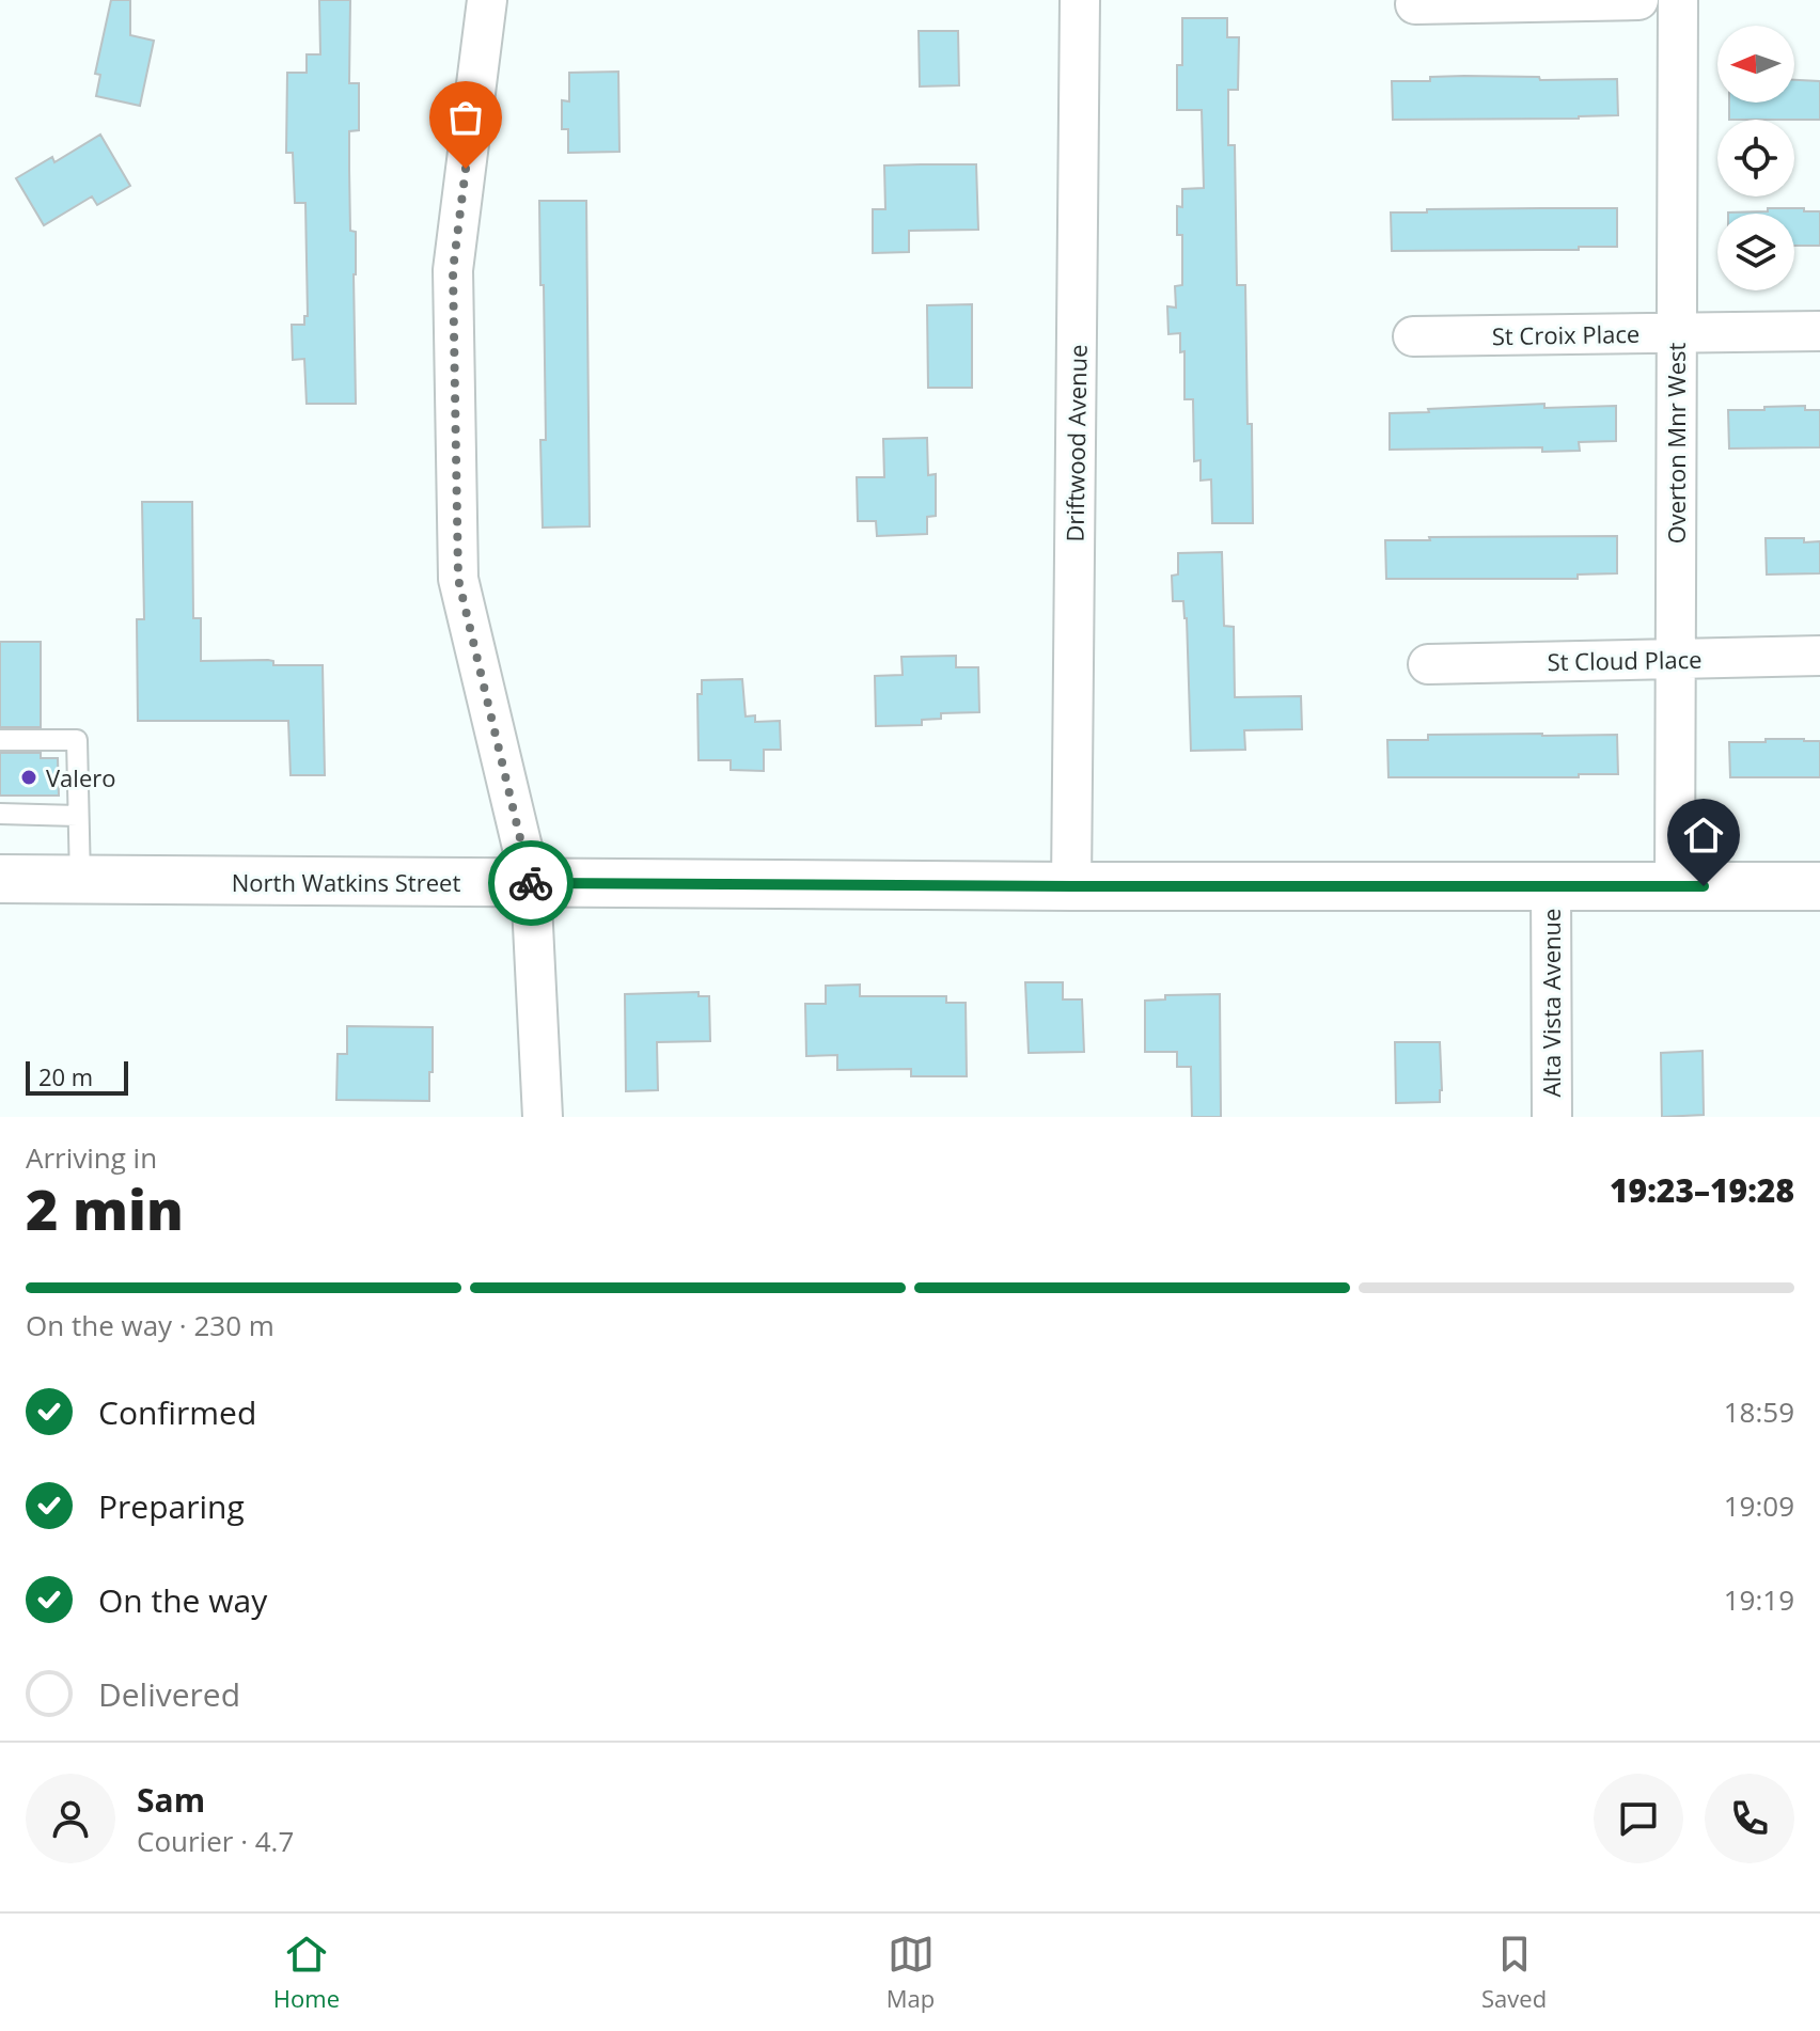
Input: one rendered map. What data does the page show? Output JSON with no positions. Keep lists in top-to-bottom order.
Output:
{
  "streets": {
    "main road": ["North Watkins Street"],
    "street": [
      "St Croix Place",
      "Driftwood Avenue",
      "Overton Mnr West",
      "St Cloud Place",
      "Alta Vista Avenue"
    ]
  },
  "crossings": [
    ["St Croix Place", "Overton Mnr West"],
    ["Driftwood Avenue", "North Watkins Street"],
    ["Overton Mnr West", "St Cloud Place"],
    ["Overton Mnr West", "North Watkins Street"],
    ["North Watkins Street", "Alta Vista Avenue"]
  ],
  "places": ["Valero"],
  "scale_bar": "20 m",
  "north": "left",
  "page": {
    "scale": "20 m",
    "heading": ["2 min", "Arriving in", "19:23–19:28"],
    "panel": ["Sam", "Courier · 4.7"],
    "bar": "On the way · 230 m",
    "list": [
      ["Confirmed", "18:59"],
      ["Preparing", "19:09"],
      ["On the way", "19:19"],
      "Delivered"
    ],
    "tabs": ["Home", "Map", "Saved"]
  }
}
